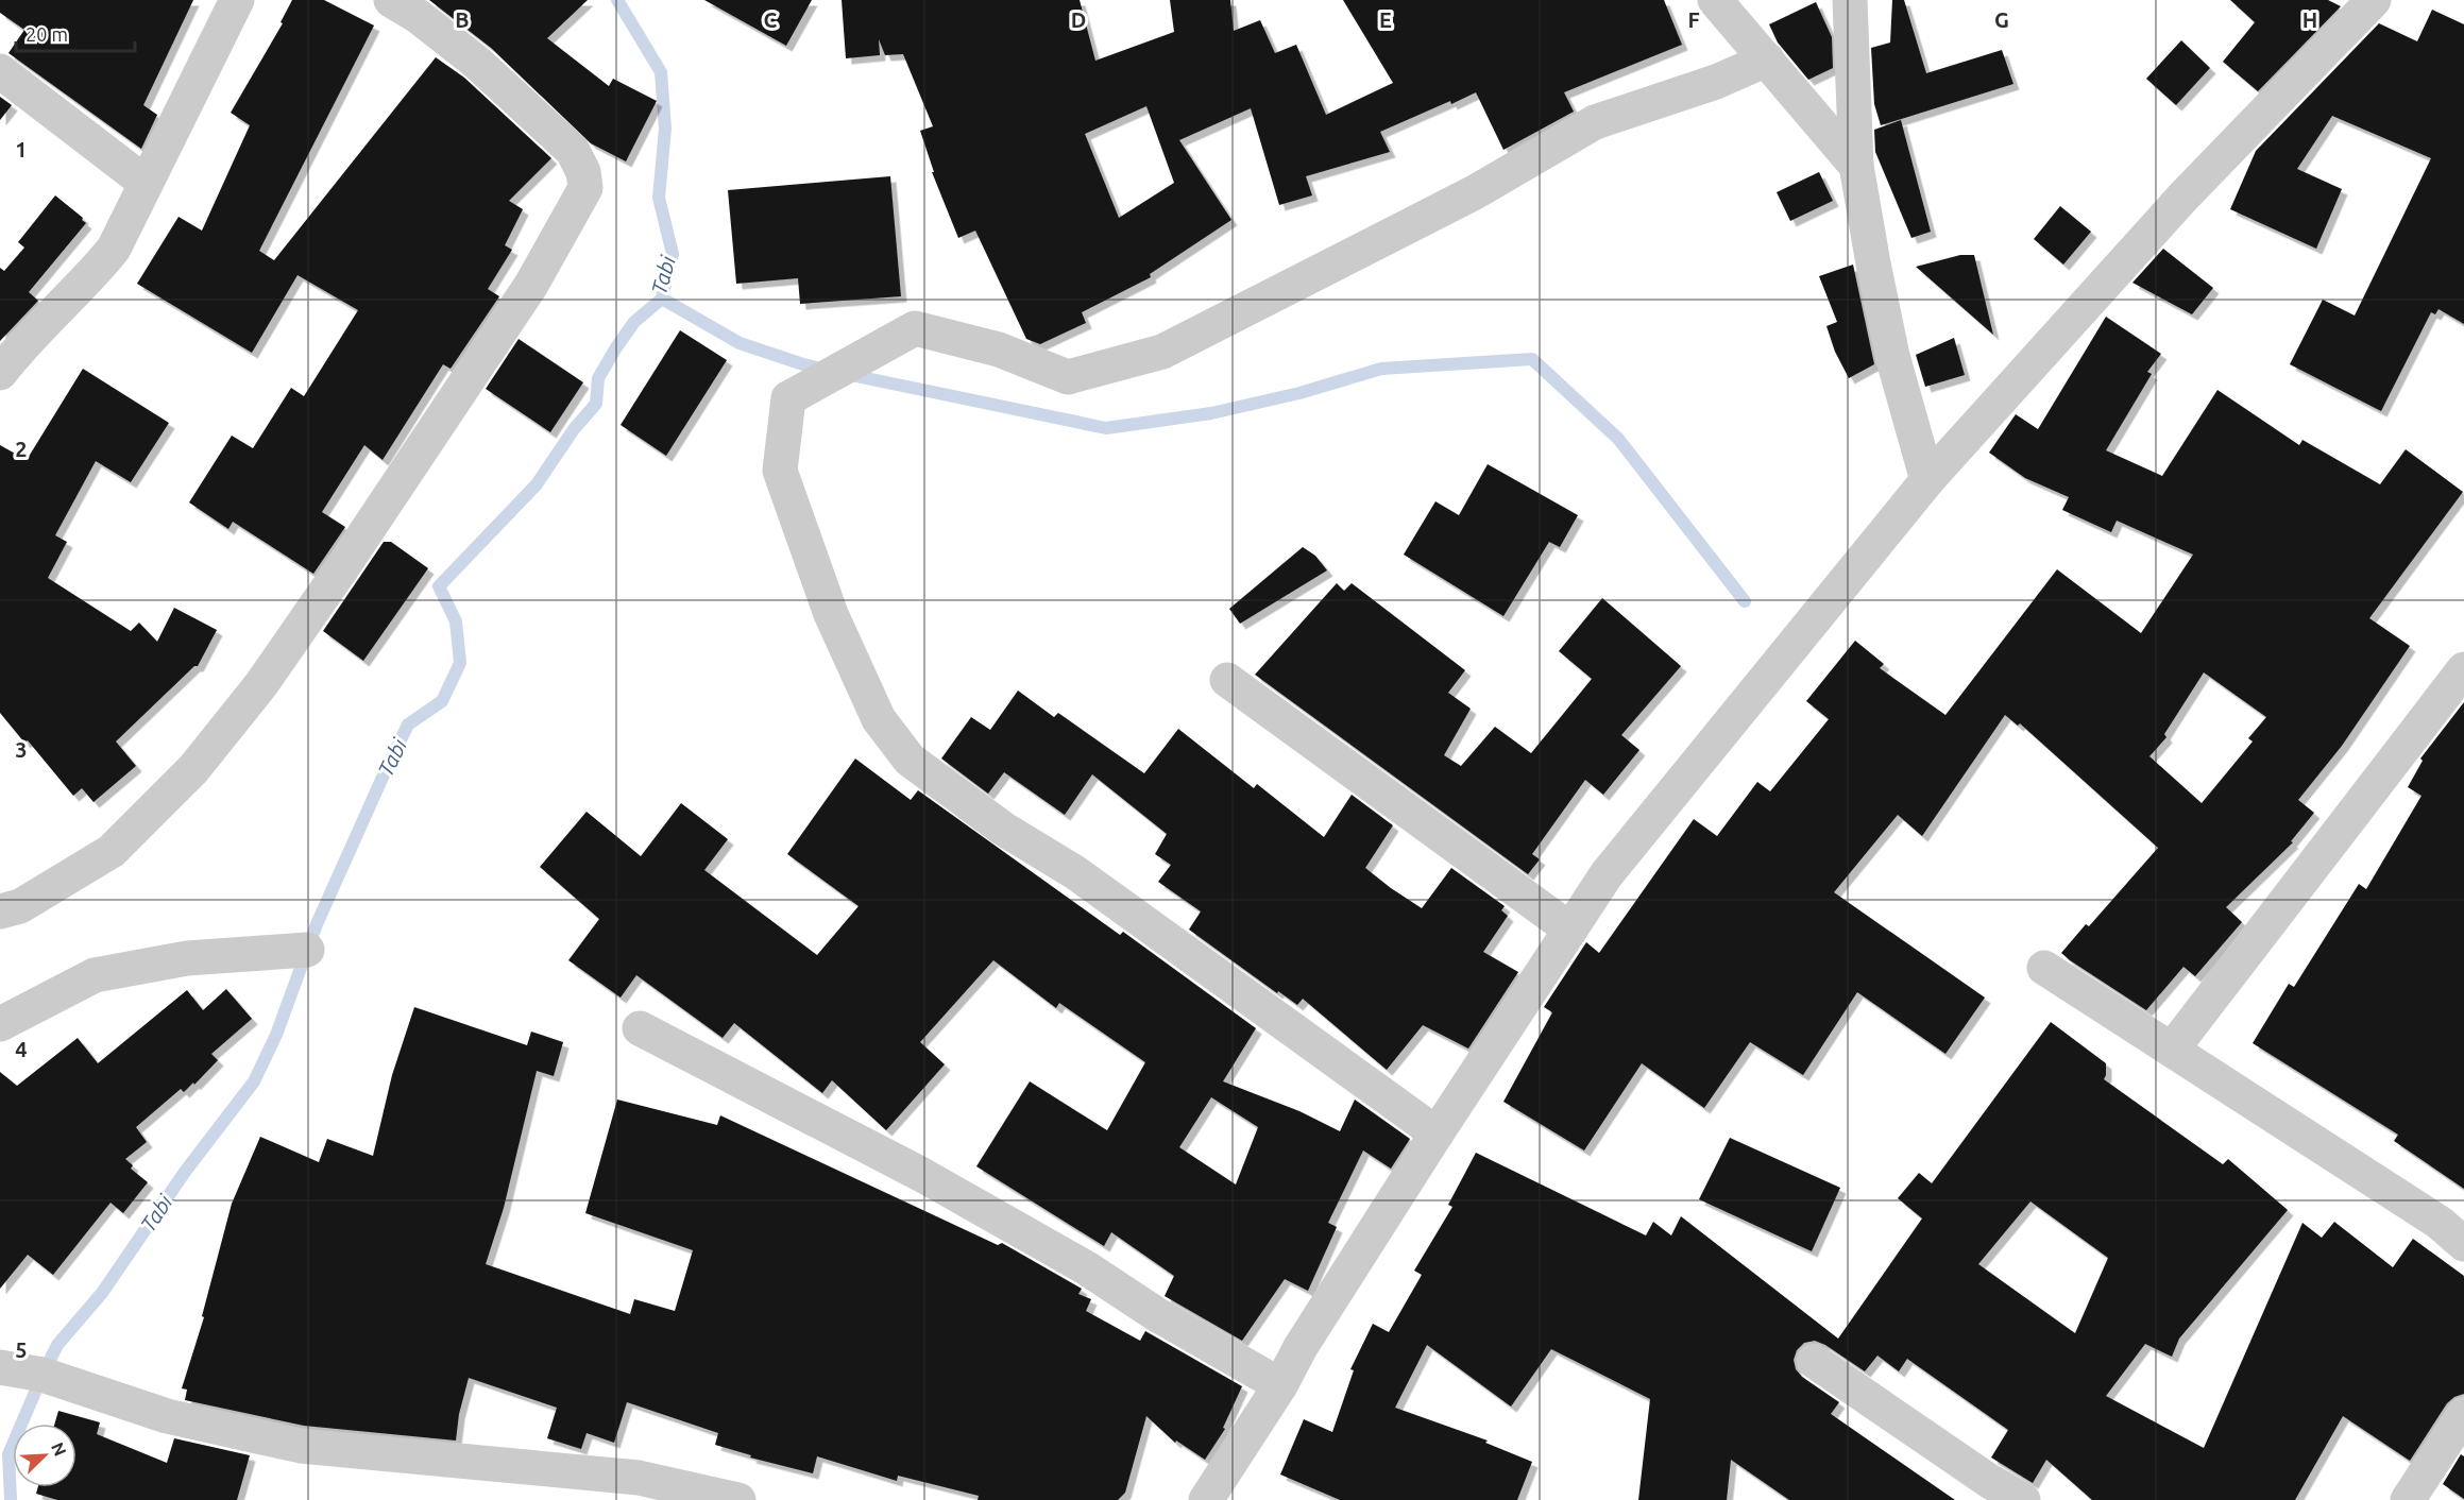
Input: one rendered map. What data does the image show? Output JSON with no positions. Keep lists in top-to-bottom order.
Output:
{
  "water": ["Tabi"],
  "scale_bar": "20 m",
  "north": "top right",
  "grid": {
    "columns": [
      "B",
      "C",
      "D",
      "E",
      "F",
      "G",
      "H"
    ],
    "rows": [
      "1",
      "2",
      "3",
      "4",
      "5"
    ]
  }
}
